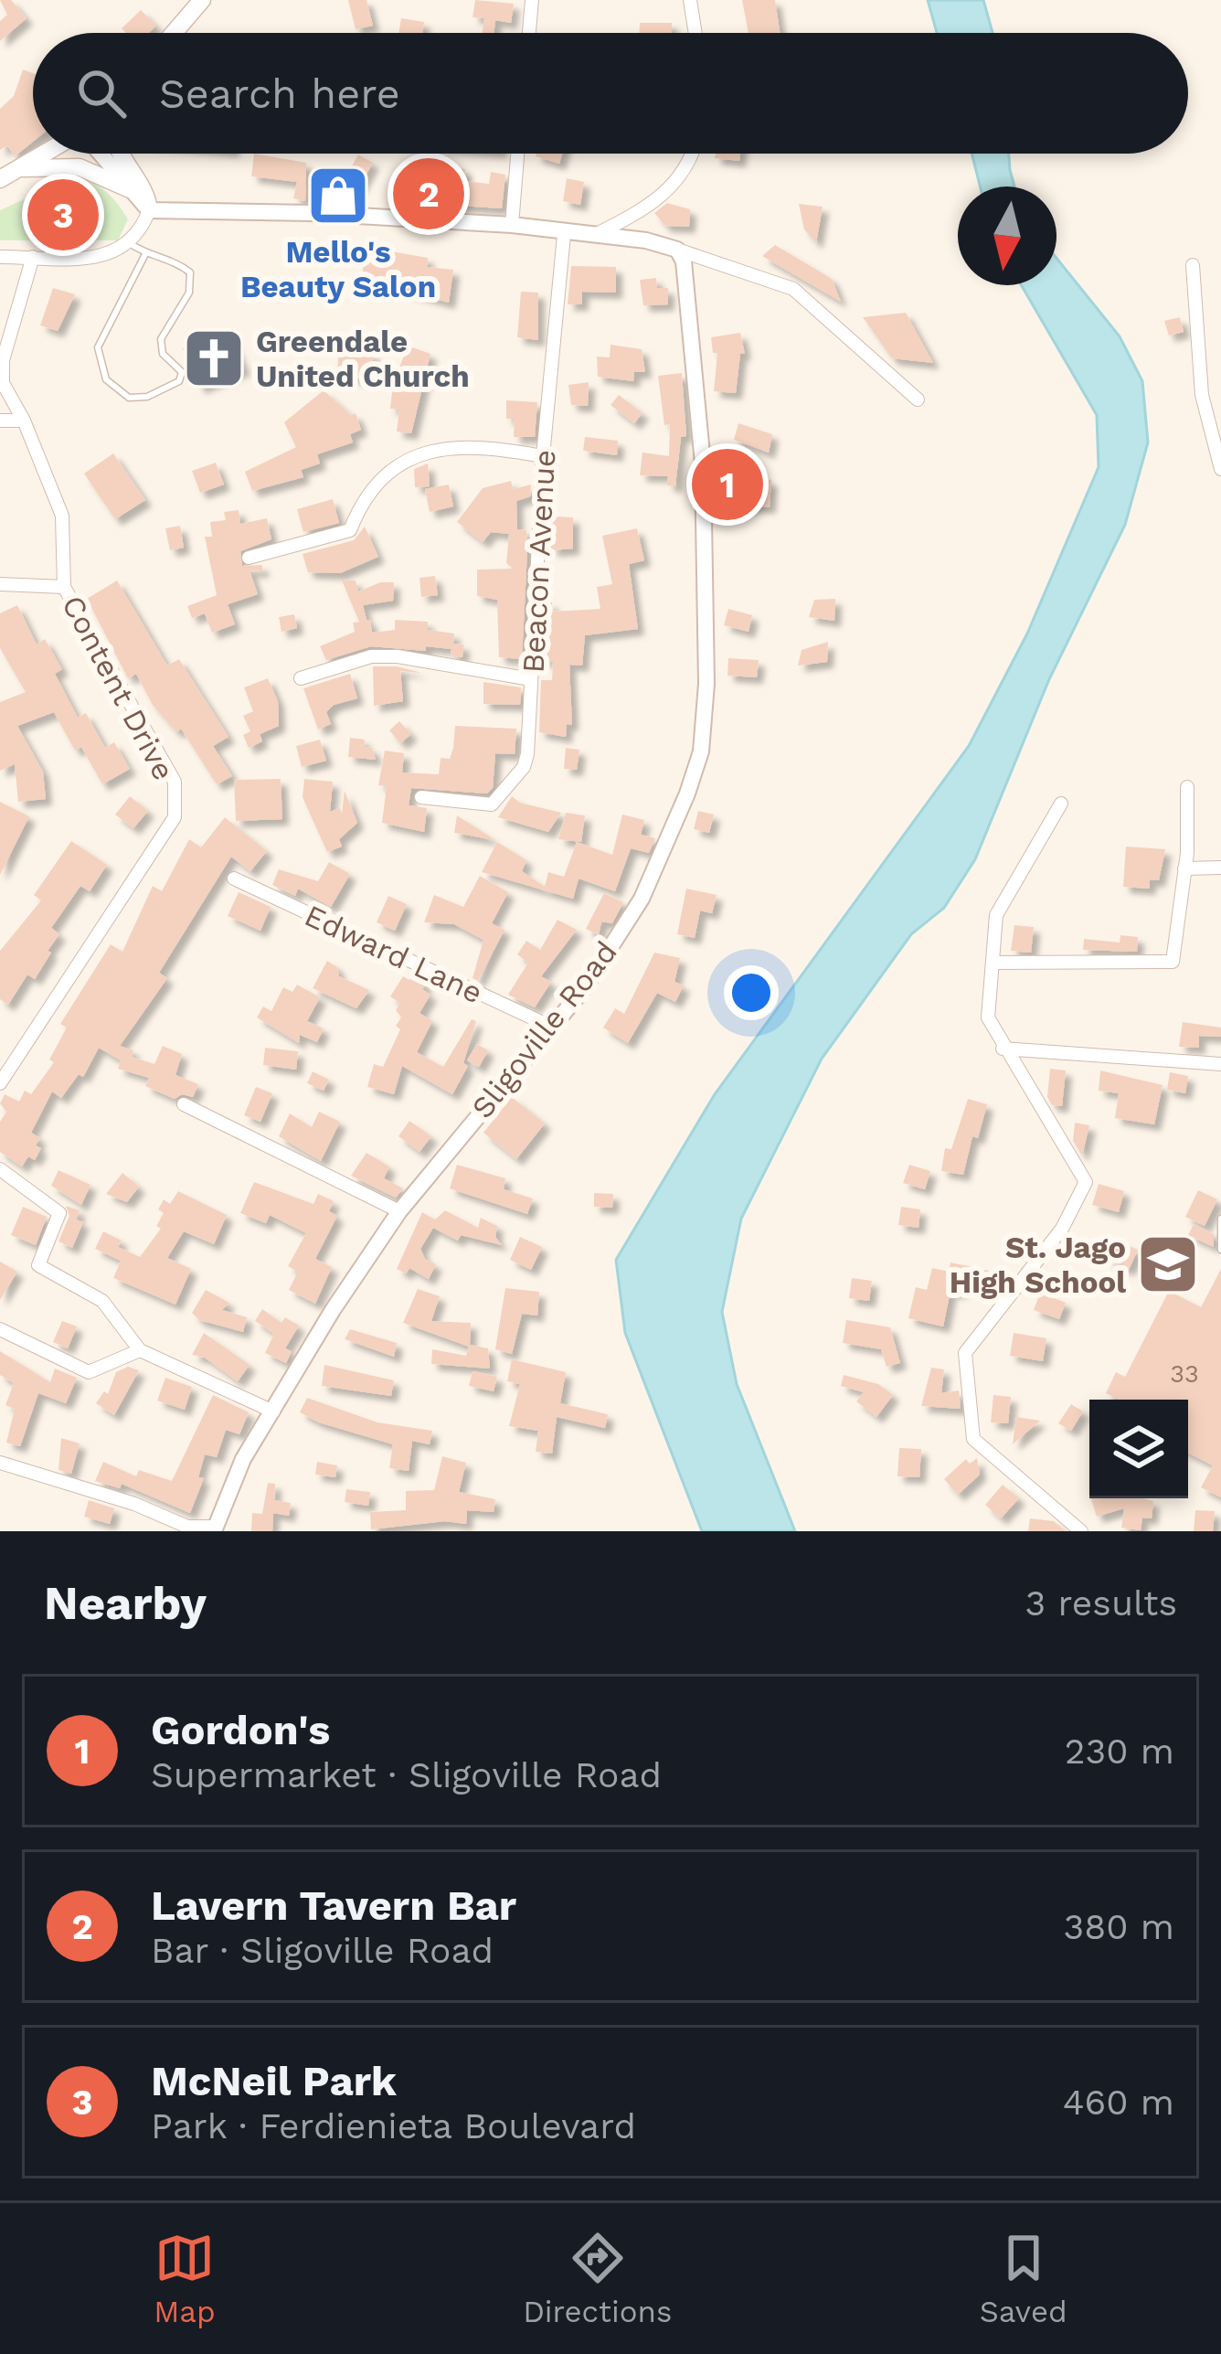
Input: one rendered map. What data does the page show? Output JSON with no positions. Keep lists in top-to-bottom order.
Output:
{
  "streets": {
    "street": [
      "Beacon Avenue",
      "Content Drive",
      "Edward Lane",
      "Sligoville Road"
    ]
  },
  "crossings": [
    ["Edward Lane", "Sligoville Road"]
  ],
  "places": {
    "shop": ["Mello's Beauty Salon"],
    "church": ["Greendale United Church"],
    "school or university": ["St. Jago High School"]
  },
  "house_numbers": ["33"],
  "north": "bottom",
  "page": {
    "search": "Search here",
    "pins": ["2", "3", "1"],
    "heading": ["Nearby", "3 results"],
    "list": [
      {
        "mark": "1",
        "name": "Gordon's",
        "note": "Supermarket · Sligoville Road",
        "value": "230 m"
      },
      {
        "mark": "2",
        "name": "Lavern Tavern Bar",
        "note": "Bar · Sligoville Road",
        "value": "380 m"
      },
      {
        "mark": "3",
        "name": "McNeil Park",
        "note": "Park · Ferdienieta Boulevard",
        "value": "460 m"
      }
    ],
    "nav": ["Map", "Directions", "Saved"]
  }
}
